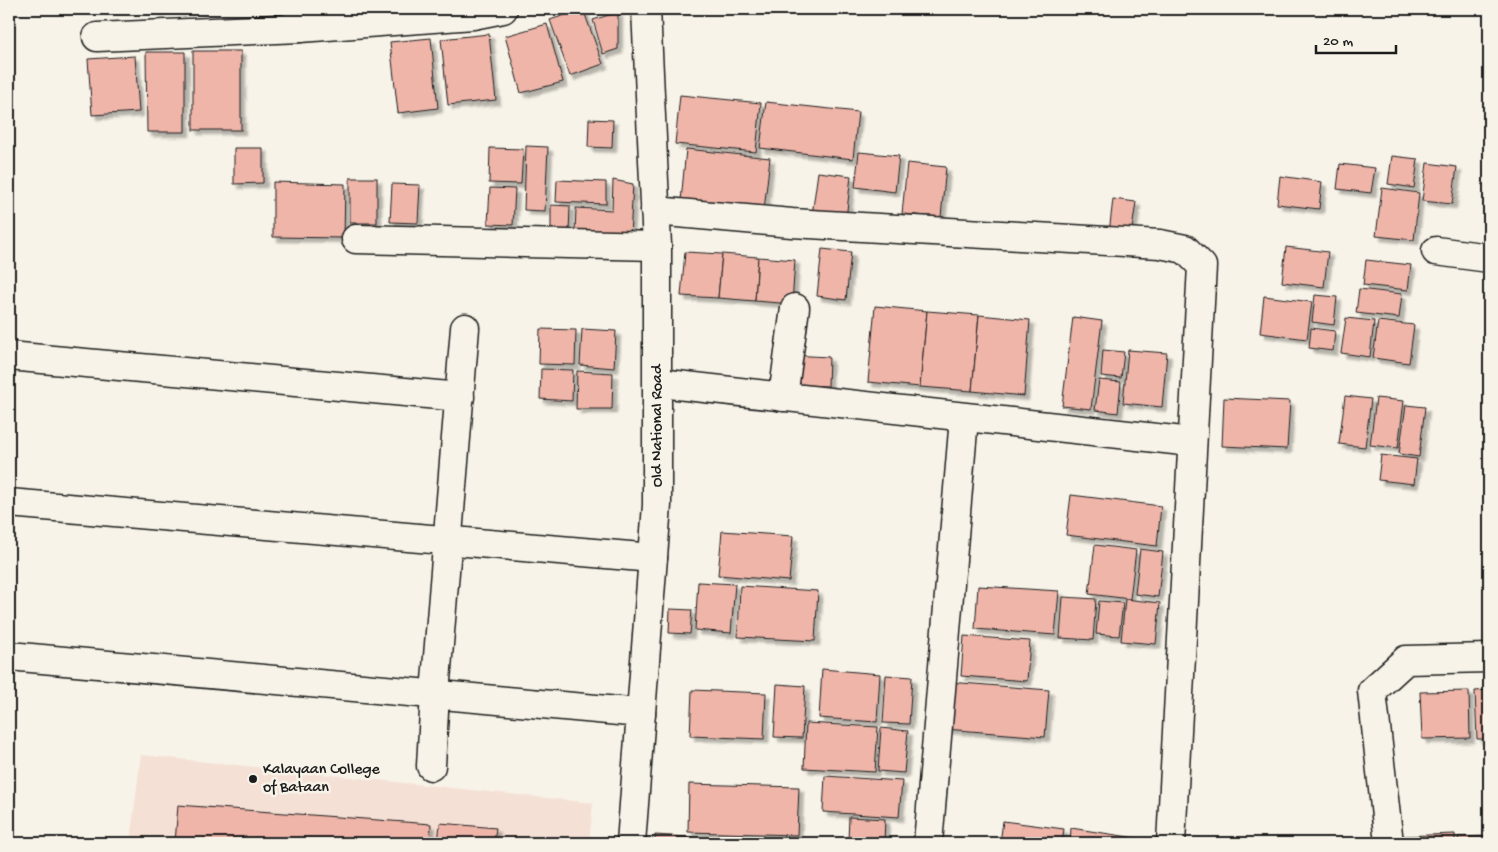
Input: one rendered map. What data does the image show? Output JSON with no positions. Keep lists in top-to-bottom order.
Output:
{
  "streets": {
    "street": ["Old National Road"]
  },
  "places": ["Kalayaan College of Bataan"],
  "scale_bar": "20 m"
}
